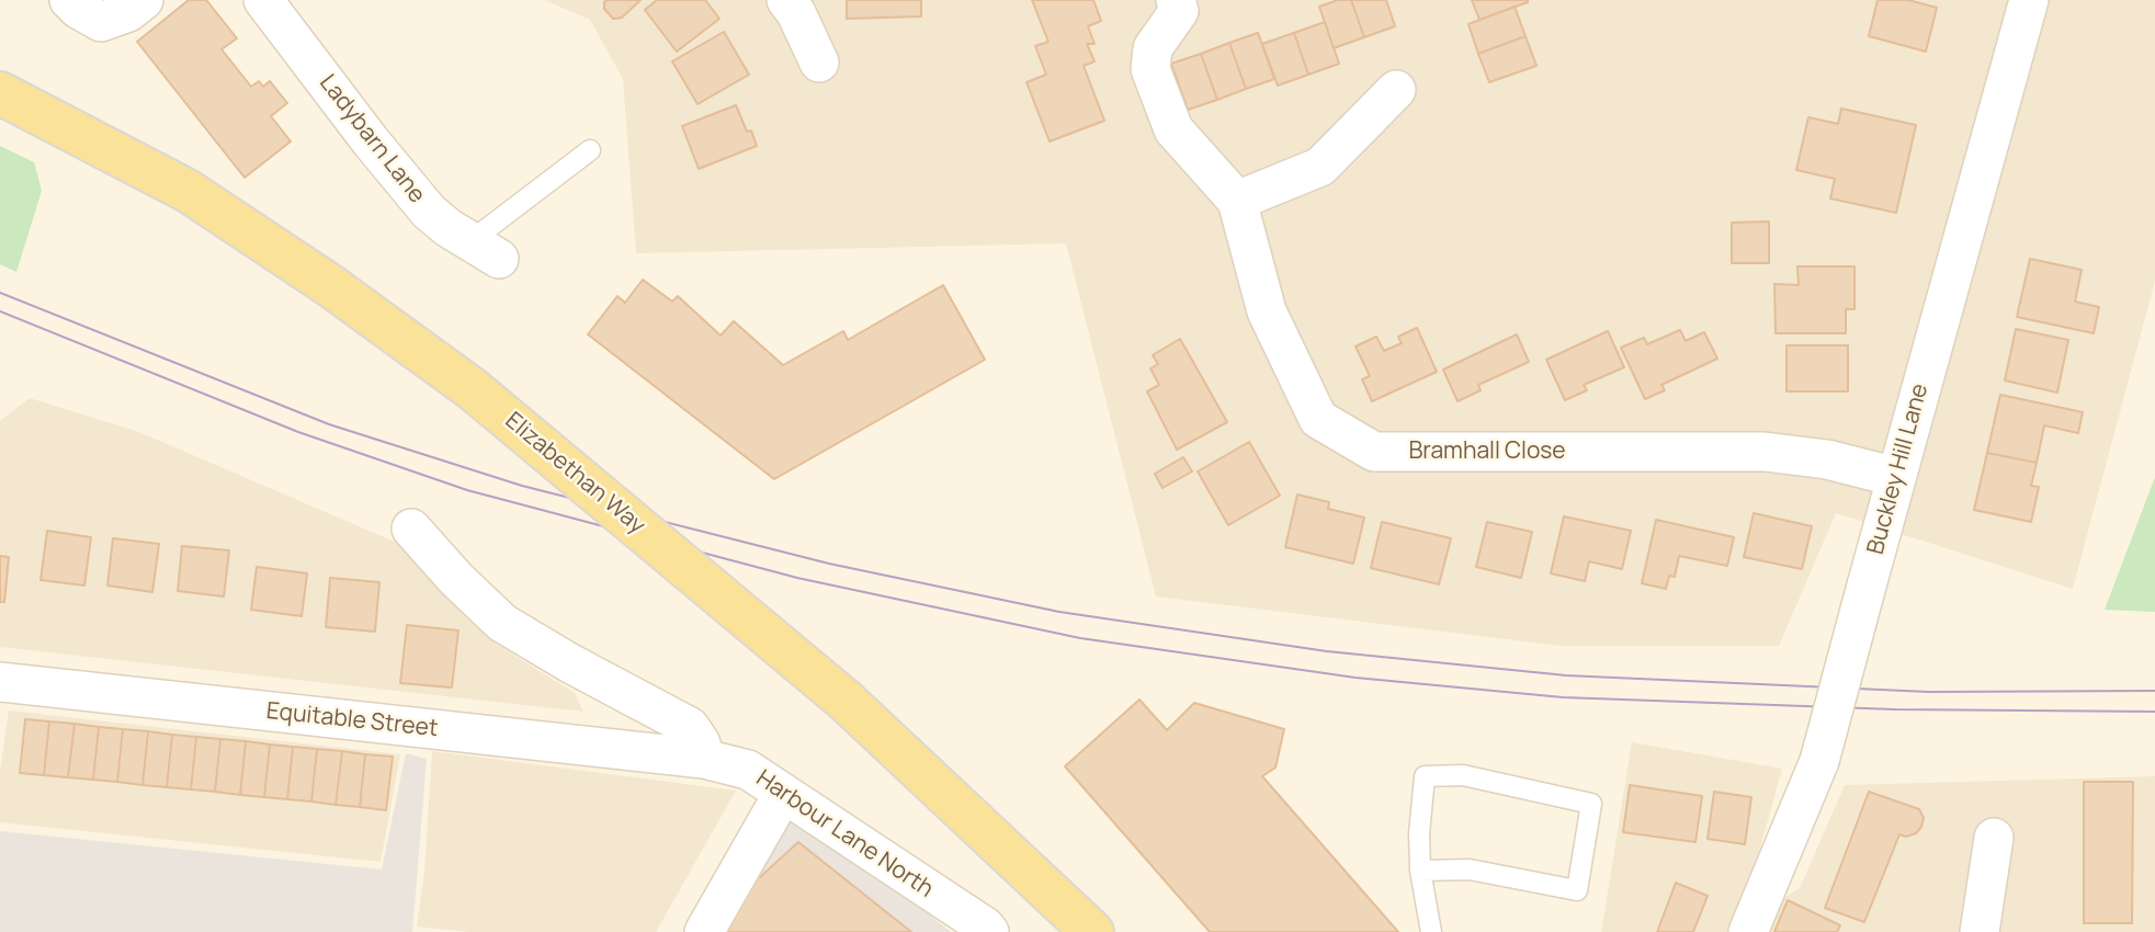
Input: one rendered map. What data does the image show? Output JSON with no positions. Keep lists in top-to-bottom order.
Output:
{
  "streets": {
    "main road": ["Elizabethan Way"],
    "street": [
      "Ladybarn Lane",
      "Bramhall Close",
      "Buckley Hill Lane",
      "Equitable Street",
      "Harbour Lane North"
    ]
  },
  "crossings": [
    ["Bramhall Close", "Buckley Hill Lane"],
    ["Equitable Street", "Harbour Lane North"]
  ]
}
